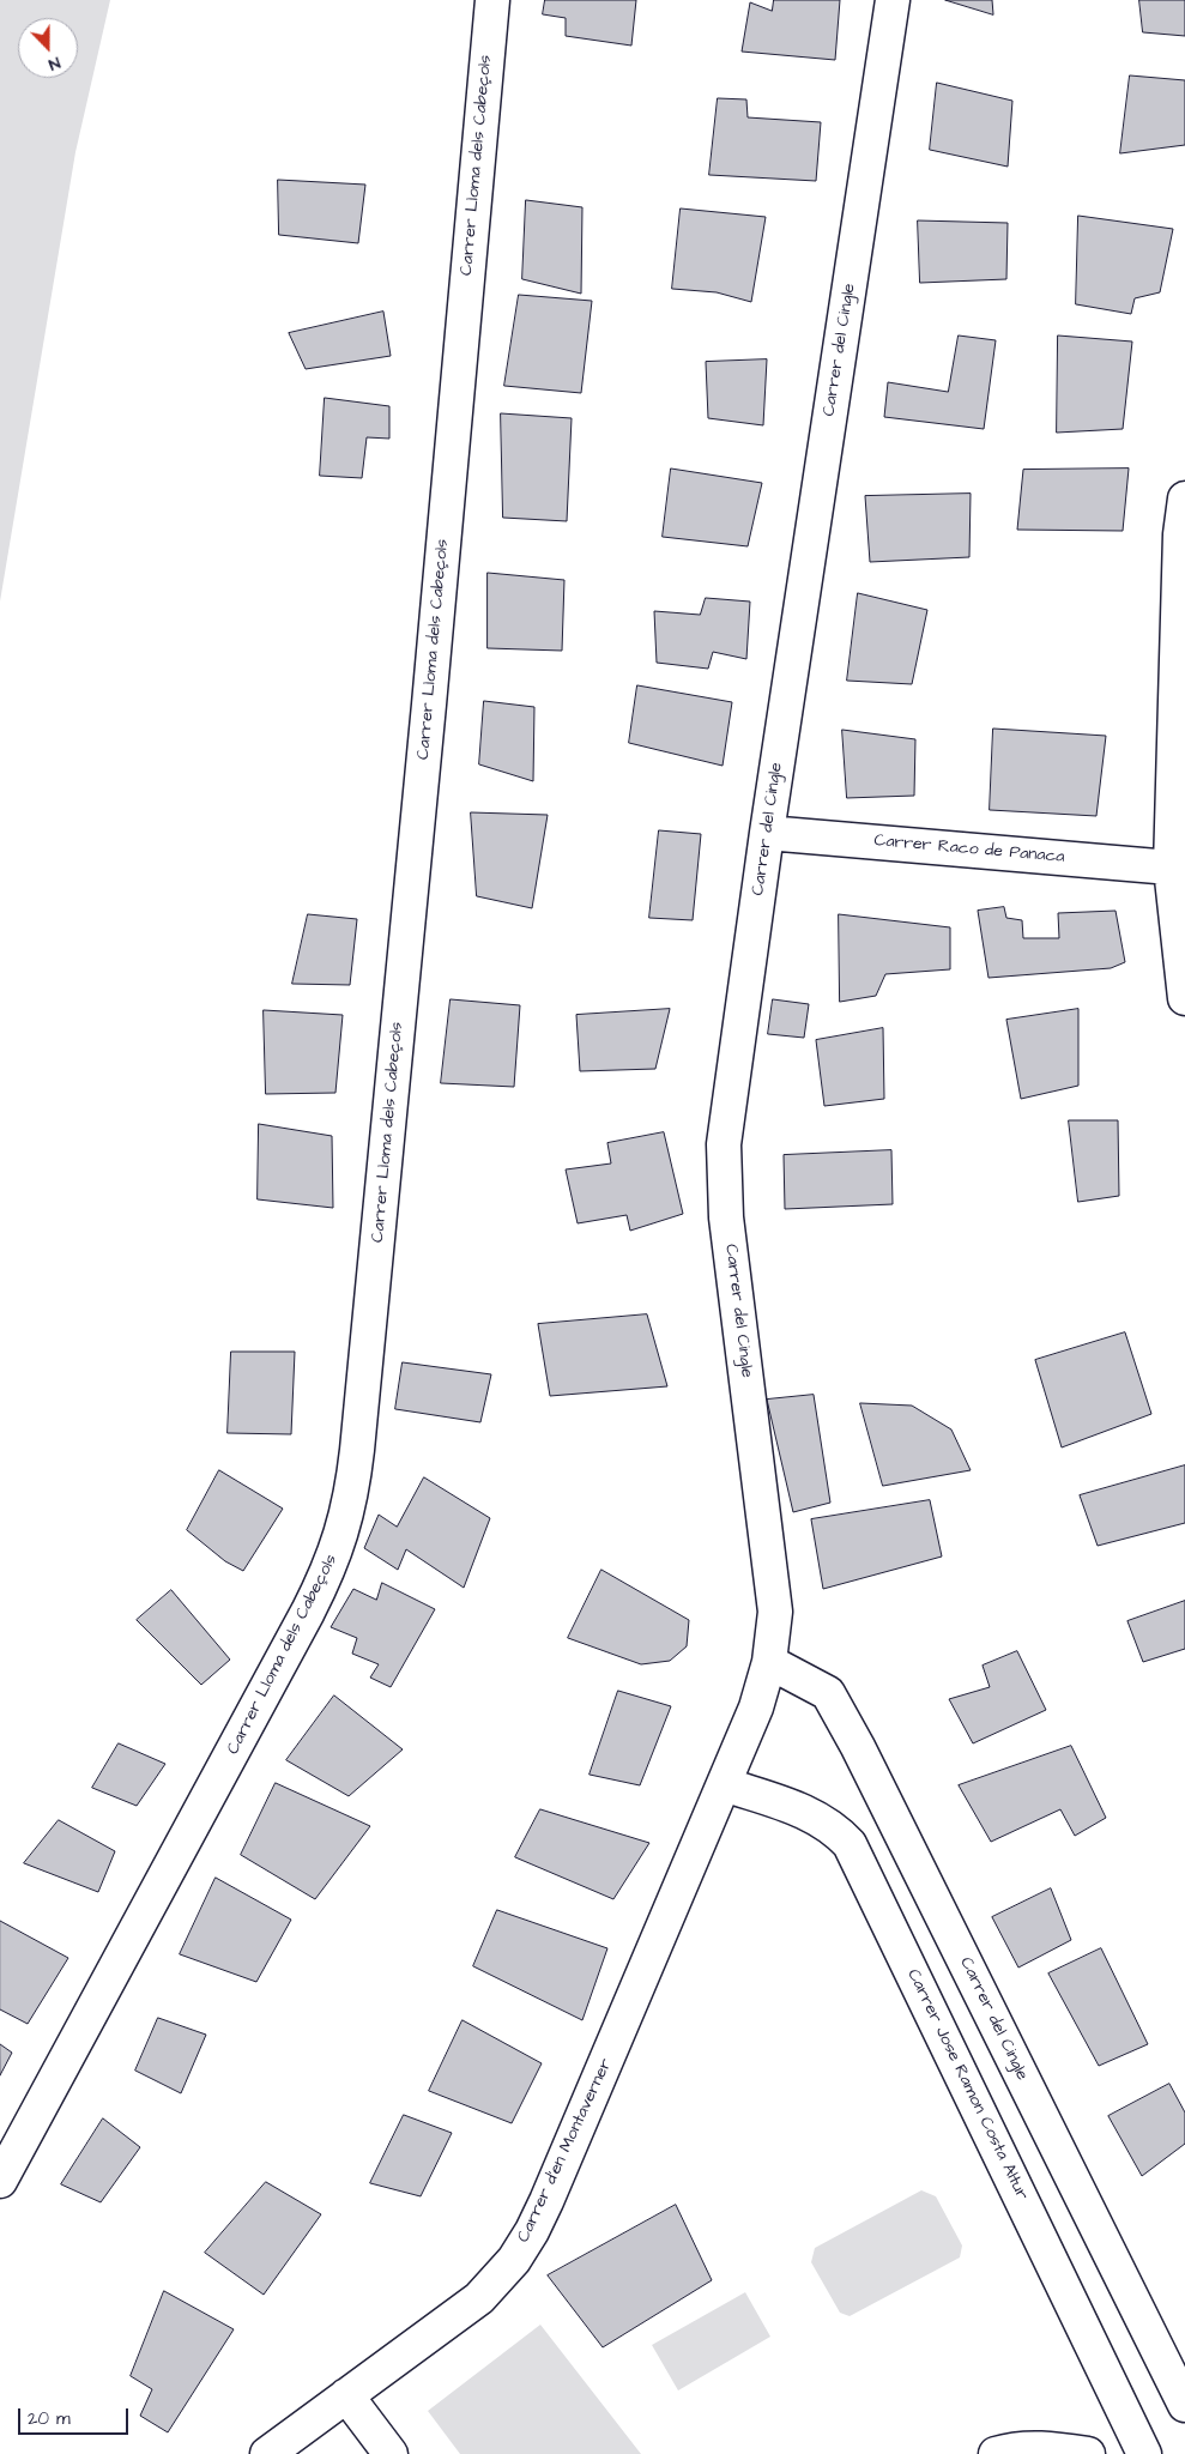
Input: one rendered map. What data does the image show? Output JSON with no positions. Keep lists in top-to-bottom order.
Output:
{
  "streets": {
    "street": [
      "Carrer Lloma dels Cabeçols",
      "Carrer del Cingle",
      "Carrer Raco de Panaca",
      "Carrer Jose Ramon Costa Altur",
      "Carrer d'en Montaverner"
    ]
  },
  "crossings": [
    ["Carrer del Cingle", "Carrer Raco de Panaca"],
    ["Carrer del Cingle", "Carrer Jose Ramon Costa Altur"],
    ["Carrer del Cingle", "Carrer d'en Montaverner"],
    ["Carrer Jose Ramon Costa Altur", "Carrer d'en Montaverner"]
  ],
  "scale_bar": "20 m",
  "north": "bottom"
}
